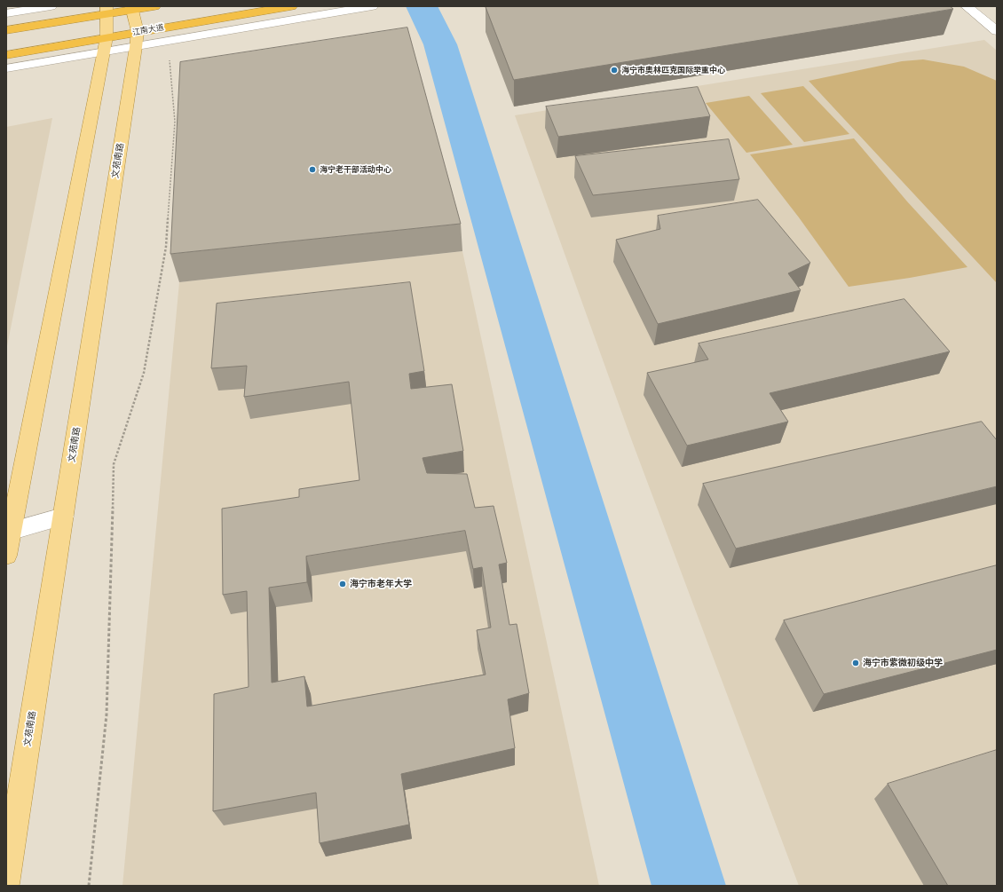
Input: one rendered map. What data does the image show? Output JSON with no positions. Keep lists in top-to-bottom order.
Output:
{
  "streets": {
    "highway": ["江南大道"],
    "main road": ["文苑南路"]
  },
  "crossings": [
    ["江南大道", "文苑南路"]
  ],
  "places": [
    "海宁市奥林匹克国际举重中心",
    "海宁老干部活动中心",
    "海宁市老年大学",
    "海宁市紫微初级中学"
  ]
}
